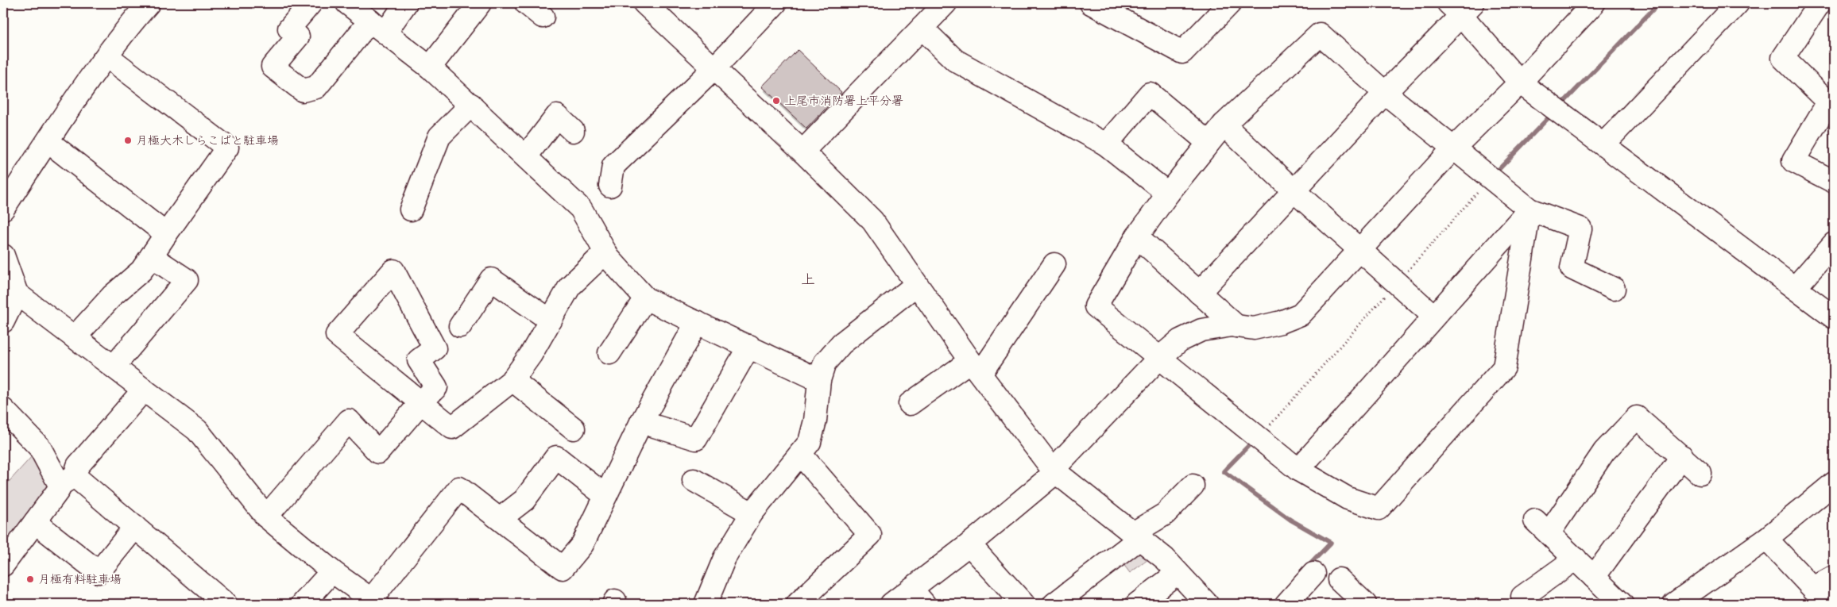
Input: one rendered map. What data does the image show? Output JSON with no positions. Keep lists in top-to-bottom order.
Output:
{
  "districts": ["上"],
  "places": ["上尾市消防署上平分署", "月極大木しらこばと駐車場", "月極有料駐車場"]
}
